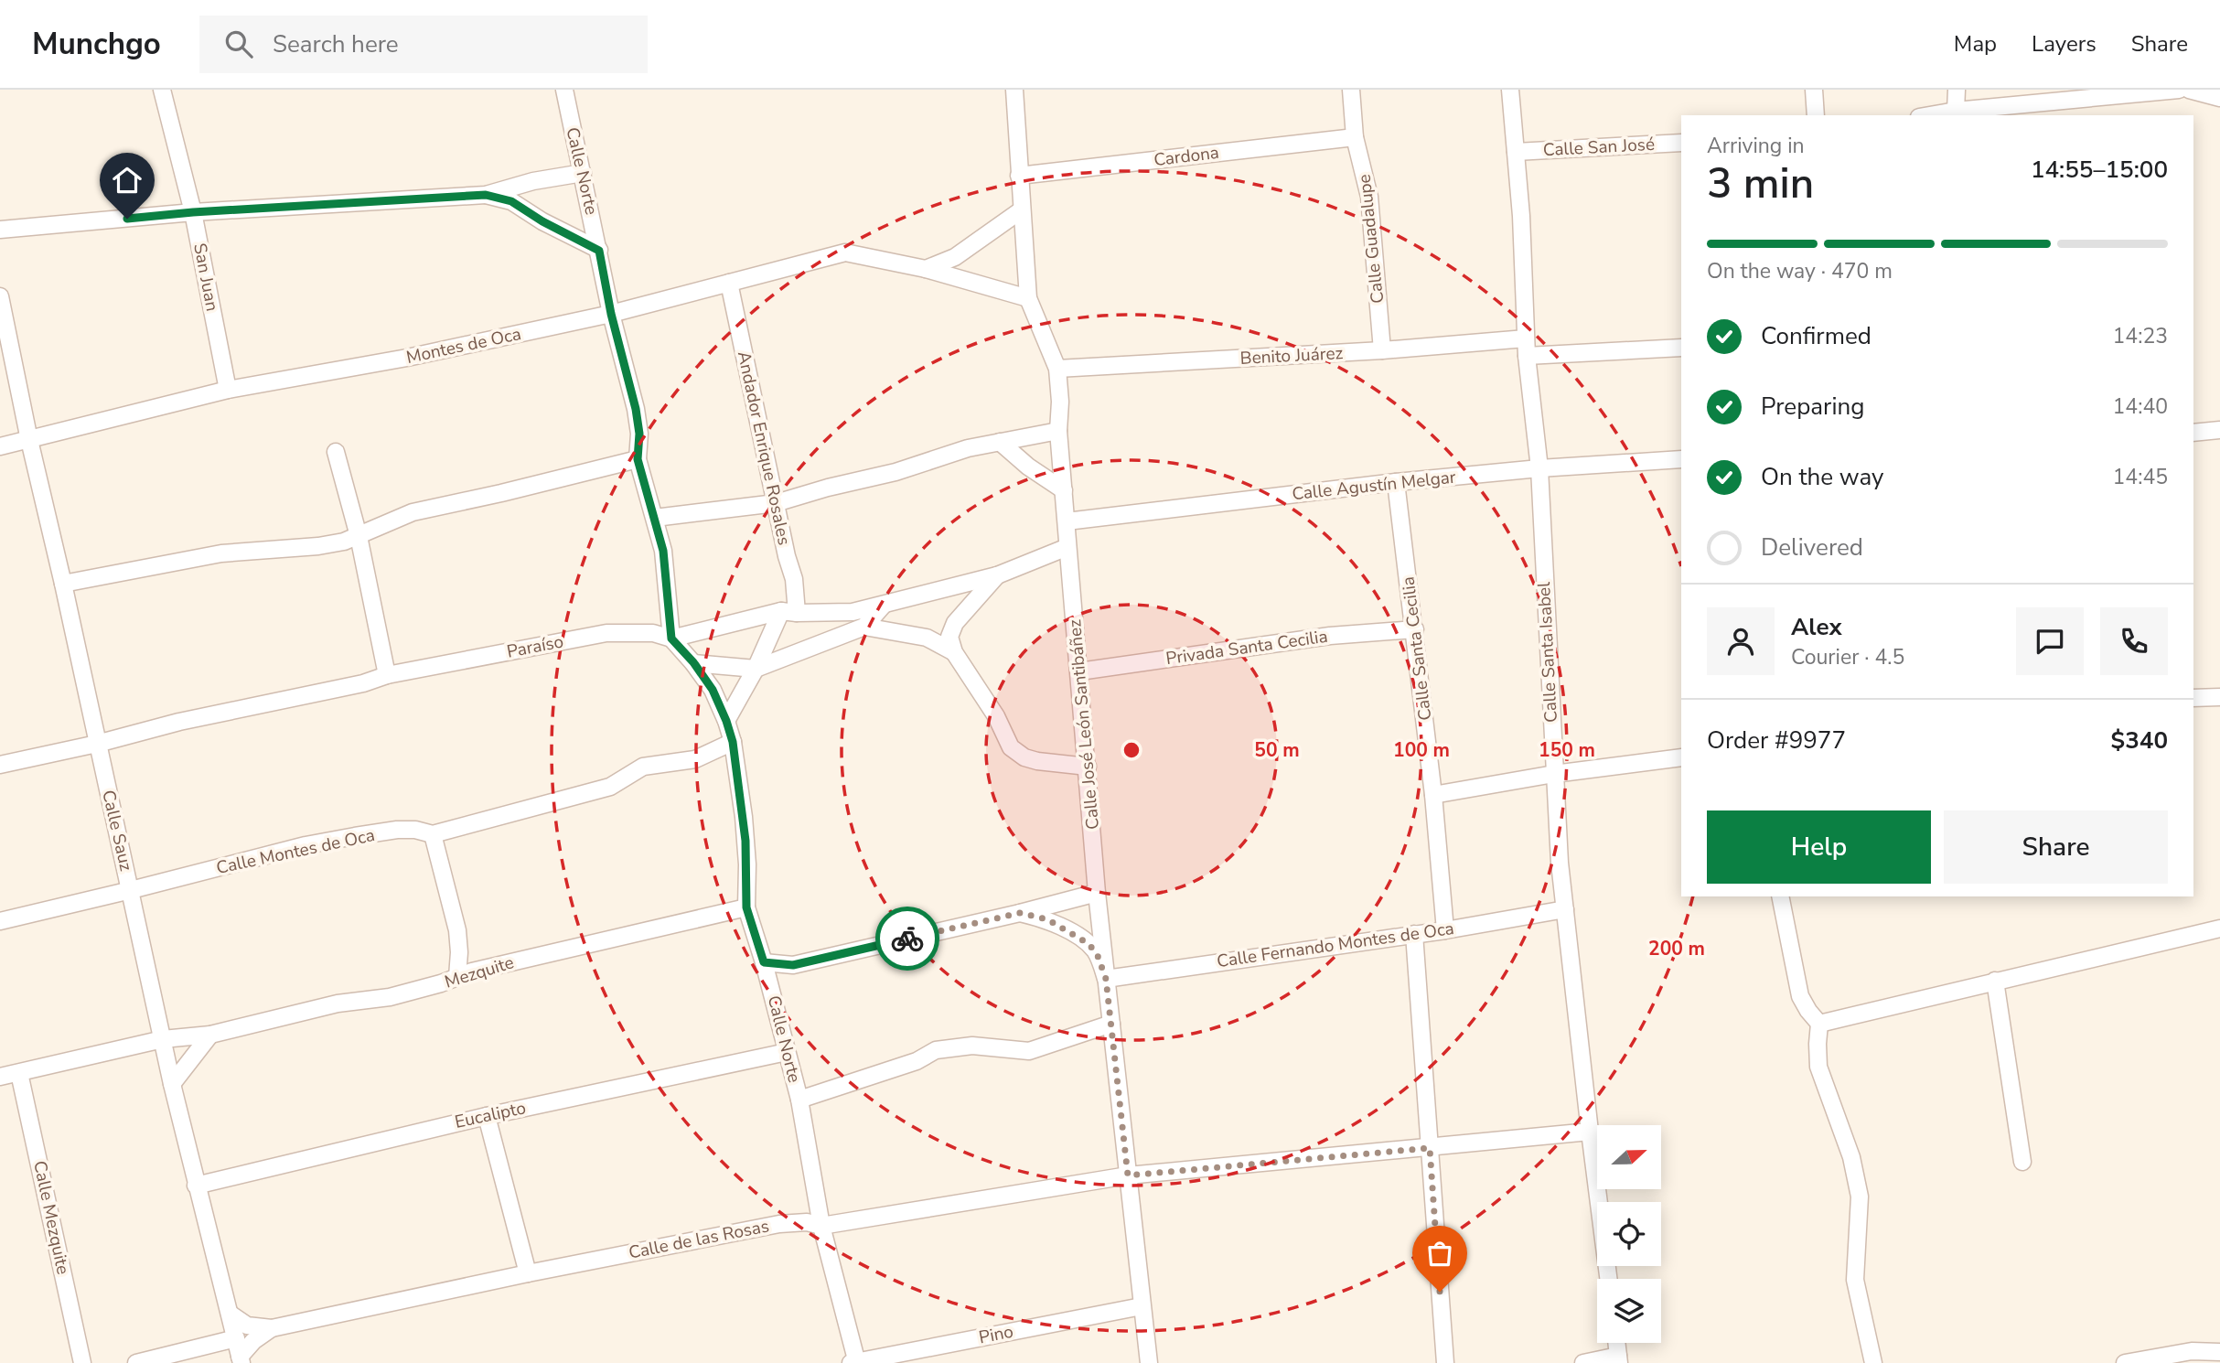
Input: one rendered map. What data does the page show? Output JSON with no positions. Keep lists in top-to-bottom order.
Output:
{
  "streets": {
    "street": [
      "Calle San José",
      "Cardona",
      "Calle Norte",
      "Calle Guadalupe",
      "San Juan",
      "Montes de Oca",
      "Benito Juárez",
      "Andador Enrique Rosales",
      "Calle Agustín Melgar",
      "Paraíso",
      "Privada Santa Cecilia",
      "Calle Santa Cecilia",
      "Calle Santa Isabel",
      "Calle José León Santibáñez",
      "Calle Sauz",
      "Calle Montes de Oca",
      "Calle Fernando Montes de Oca",
      "Mezquite",
      "Eucalipto",
      "Calle Mezquite",
      "Calle de las Rosas",
      "Pino"
    ]
  },
  "crossings": [
    ["Calle San José", "Calle Santa Isabel"],
    ["Cardona", "Calle Guadalupe"],
    ["Cardona", "Calle José León Santibáñez"],
    ["Calle Norte", "Montes de Oca"],
    ["Calle Norte", "Paraíso"],
    ["Calle Norte", "Calle Montes de Oca"],
    ["Calle Norte", "Mezquite"],
    ["Calle Norte", "Eucalipto"],
    ["Calle Norte", "Calle de las Rosas"],
    ["Calle Norte", "Pino"],
    ["Calle Guadalupe", "Benito Juárez"],
    ["San Juan", "Montes de Oca"],
    ["Montes de Oca", "Andador Enrique Rosales"],
    ["Montes de Oca", "Calle Sauz"],
    ["Benito Juárez", "Calle Santa Isabel"],
    ["Benito Juárez", "Calle José León Santibáñez"],
    ["Andador Enrique Rosales", "Paraíso"],
    ["Calle Agustín Melgar", "Calle Santa Cecilia"],
    ["Calle Agustín Melgar", "Calle Santa Isabel"],
    ["Calle Agustín Melgar", "Calle José León Santibáñez"],
    ["Paraíso", "Calle José León Santibáñez"],
    ["Paraíso", "Calle Sauz"],
    ["Privada Santa Cecilia", "Calle Santa Cecilia"],
    ["Privada Santa Cecilia", "Calle José León Santibáñez"],
    ["Calle Santa Cecilia", "Calle Fernando Montes de Oca"],
    ["Calle Santa Isabel", "Calle Fernando Montes de Oca"],
    ["Calle Santa Isabel", "Calle de las Rosas"],
    ["Calle José León Santibáñez", "Calle Fernando Montes de Oca"],
    ["Calle José León Santibáñez", "Calle de las Rosas"],
    ["Calle José León Santibáñez", "Pino"],
    ["Calle Sauz", "Calle Montes de Oca"],
    ["Calle Sauz", "Mezquite"],
    ["Calle Sauz", "Eucalipto"],
    ["Mezquite", "Calle Mezquite"]
  ],
  "north": "right",
  "page": {
    "header": "Munchgo",
    "search": "Search here",
    "nav": ["Map", "Layers", "Share"],
    "heading": ["3 min", "Arriving in", "14:55–15:00"],
    "panel": [
      "Alex",
      "Courier · 4.5",
      "Order #9977",
      "$340"
    ],
    "bar": "On the way · 470 m",
    "list": [
      ["Confirmed", "14:23"],
      ["Preparing", "14:40"],
      ["On the way", "14:45"],
      "Delivered"
    ],
    "buttons": ["Help", "Share"]
  },
  "rings": [
    "50 m",
    "100 m",
    "150 m",
    "200 m"
  ]
}
